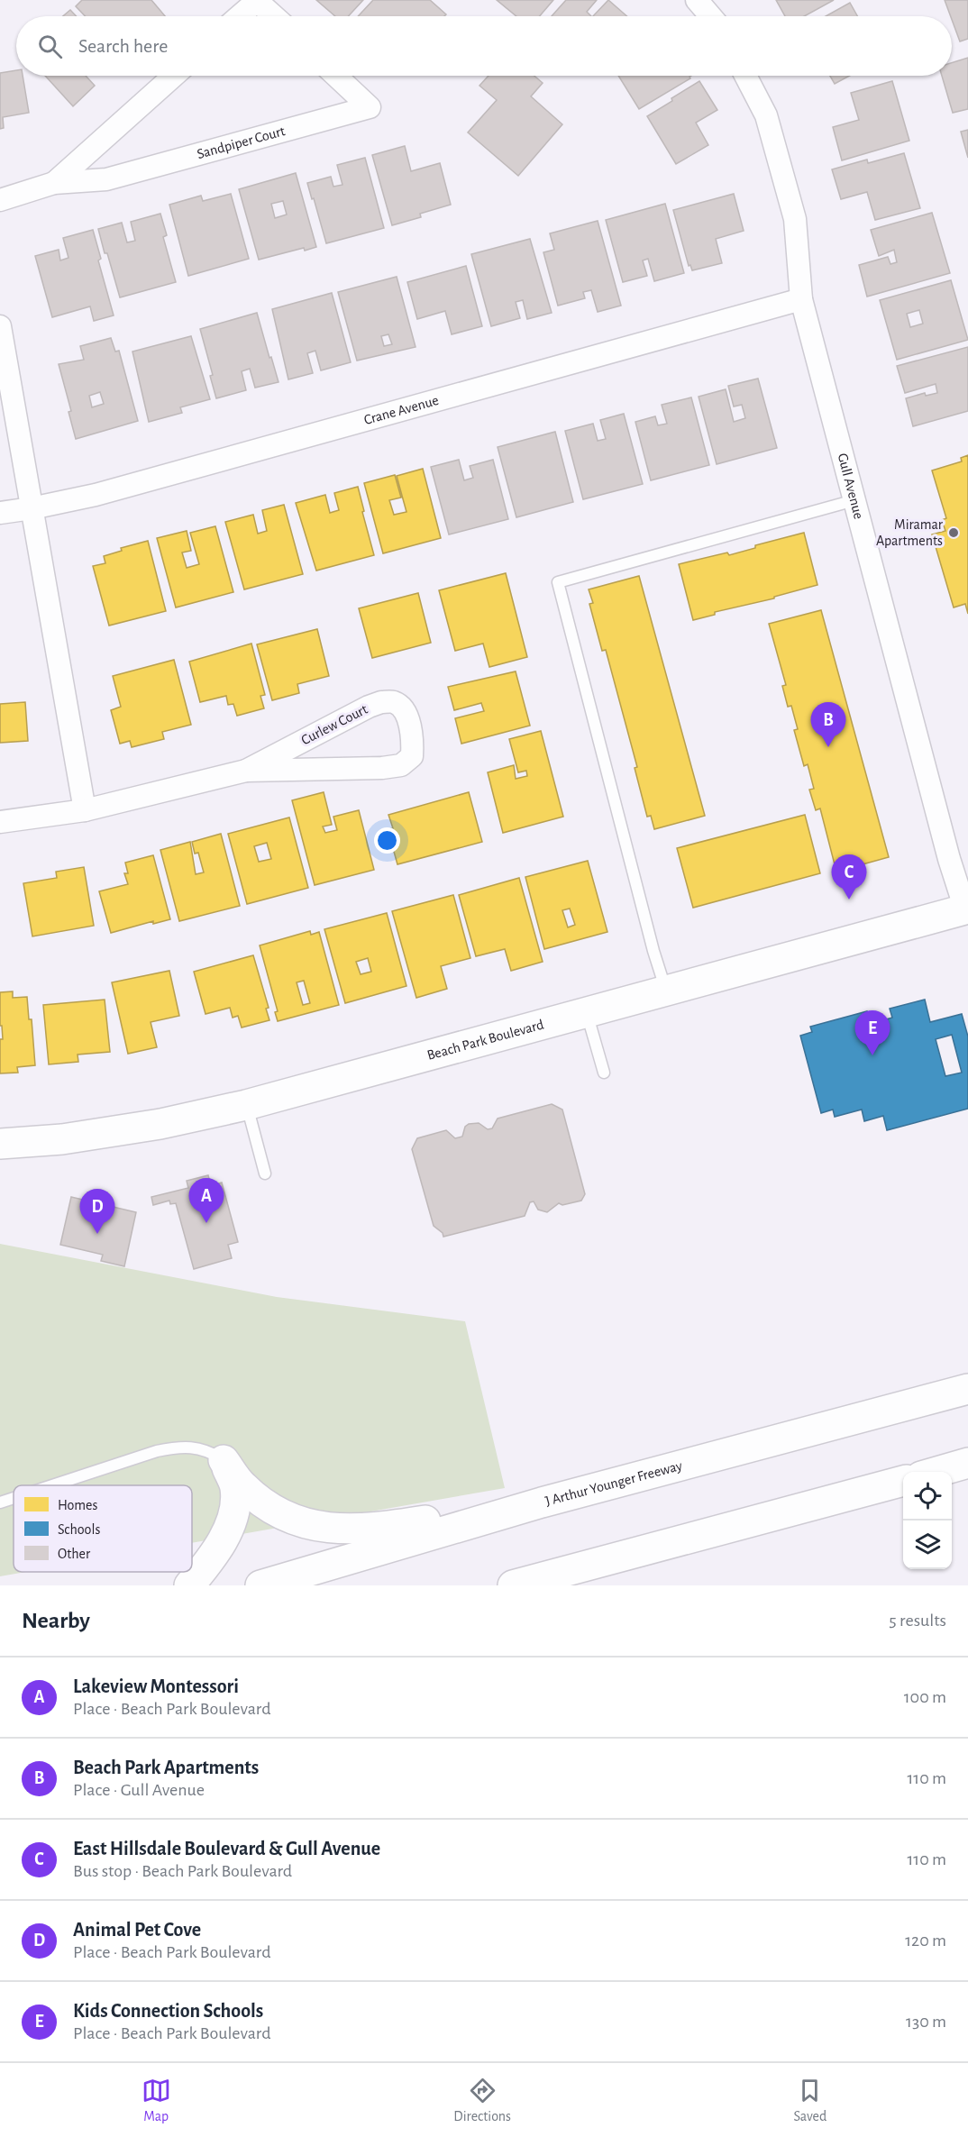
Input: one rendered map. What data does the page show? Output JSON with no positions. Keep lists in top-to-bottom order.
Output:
{
  "streets": {
    "main road": ["Beach Park Boulevard", "J Arthur Younger Freeway"],
    "street": [
      "Sandpiper Court",
      "Crane Avenue",
      "Gull Avenue",
      "Curlew Court"
    ]
  },
  "crossings": [
    ["Crane Avenue", "Gull Avenue"],
    ["Gull Avenue", "Beach Park Boulevard"]
  ],
  "places": ["Miramar Apartments"],
  "legend": ["Homes", "Schools", "Other"],
  "page": {
    "search": "Search here",
    "pins": [
      "B",
      "C",
      "E",
      "A",
      "D"
    ],
    "heading": ["Nearby", "5 results"],
    "list": [
      {
        "mark": "A",
        "name": "Lakeview Montessori",
        "note": "Place · Beach Park Boulevard",
        "value": "100 m"
      },
      {
        "mark": "B",
        "name": "Beach Park Apartments",
        "note": "Place · Gull Avenue",
        "value": "110 m"
      },
      {
        "mark": "C",
        "name": "East Hillsdale Boulevard & Gull Avenue",
        "note": "Bus stop · Beach Park Boulevard",
        "value": "110 m"
      },
      {
        "mark": "D",
        "name": "Animal Pet Cove",
        "note": "Place · Beach Park Boulevard",
        "value": "120 m"
      },
      {
        "mark": "E",
        "name": "Kids Connection Schools",
        "note": "Place · Beach Park Boulevard",
        "value": "130 m"
      }
    ],
    "nav": ["Map", "Directions", "Saved"]
  }
}
